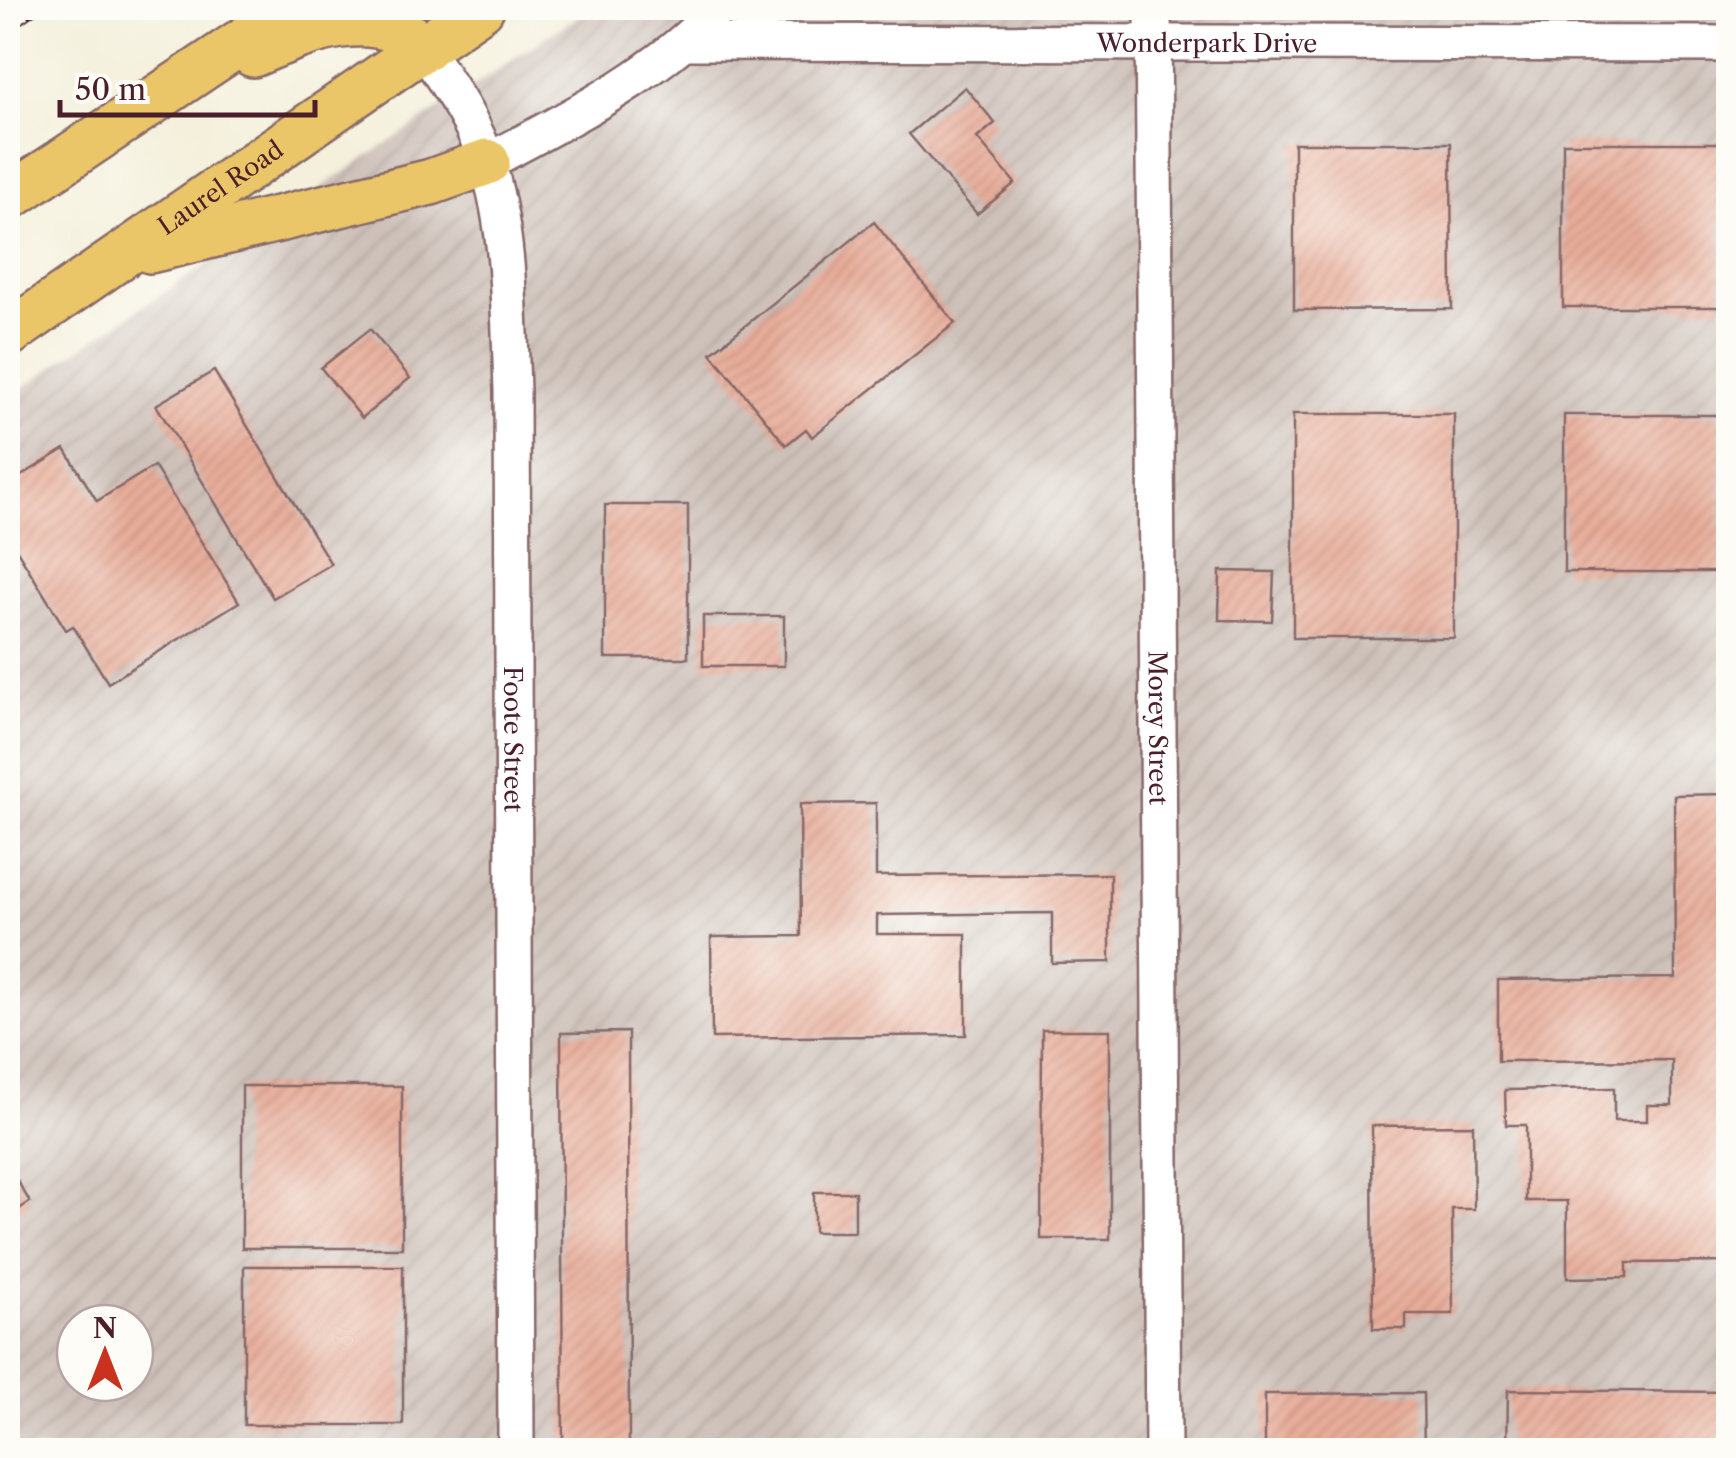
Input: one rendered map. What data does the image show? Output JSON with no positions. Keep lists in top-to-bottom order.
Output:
{
  "streets": {
    "main road": ["Laurel Road"],
    "street": ["Wonderpark Drive", "Morey Street", "Foote Street"]
  },
  "crossings": [
    ["Wonderpark Drive", "Morey Street"],
    ["Laurel Road", "Foote Street"]
  ],
  "scale_bar": "50 m",
  "north": "top"
}
